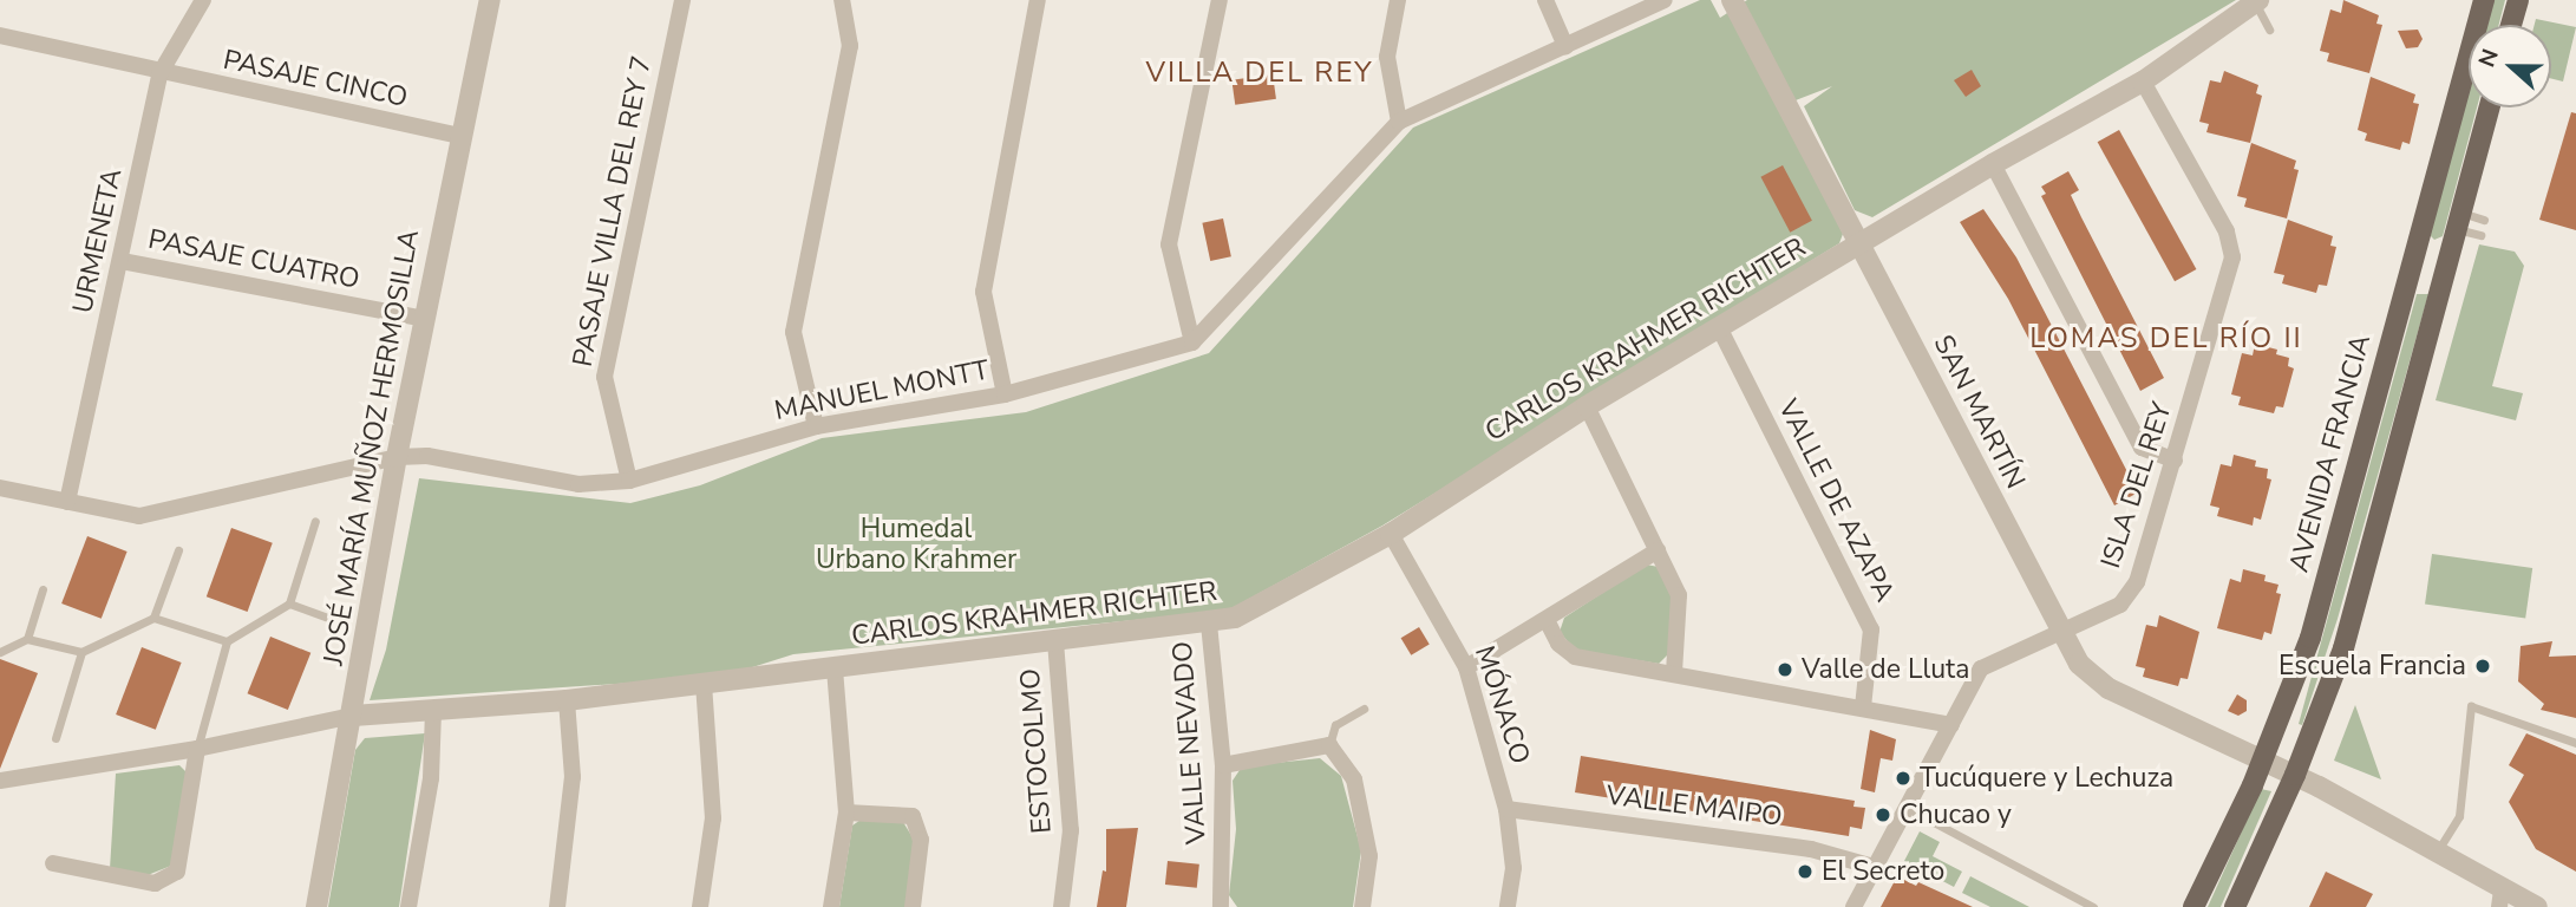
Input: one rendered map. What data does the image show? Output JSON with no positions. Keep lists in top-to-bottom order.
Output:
{
  "streets": {
    "main road": ["AVENIDA FRANCIA"],
    "street": [
      "PASAJE CINCO",
      "PASAJE VILLA DEL REY 7",
      "URMENETA",
      "PASAJE CUATRO",
      "CARLOS KRAHMER RICHTER",
      "MANUEL MONTT",
      "SAN MARTÍN",
      "JOSÉ MARÍA MUÑOZ HERMOSILLA",
      "ISLA DEL REY",
      "VALLE DE AZAPA",
      "MÓNACO",
      "VALLE NEVADO",
      "ESTOCOLMO",
      "VALLE MAIPO"
    ]
  },
  "crossings": [
    ["PASAJE CINCO", "URMENETA"],
    ["PASAJE CINCO", "JOSÉ MARÍA MUÑOZ HERMOSILLA"],
    ["PASAJE VILLA DEL REY 7", "MANUEL MONTT"],
    ["URMENETA", "PASAJE CUATRO"],
    ["URMENETA", "MANUEL MONTT"],
    ["PASAJE CUATRO", "JOSÉ MARÍA MUÑOZ HERMOSILLA"],
    ["CARLOS KRAHMER RICHTER", "SAN MARTÍN"],
    ["CARLOS KRAHMER RICHTER", "JOSÉ MARÍA MUÑOZ HERMOSILLA"],
    ["CARLOS KRAHMER RICHTER", "ISLA DEL REY"],
    ["CARLOS KRAHMER RICHTER", "VALLE DE AZAPA"],
    ["CARLOS KRAHMER RICHTER", "MÓNACO"],
    ["CARLOS KRAHMER RICHTER", "VALLE NEVADO"],
    ["CARLOS KRAHMER RICHTER", "ESTOCOLMO"],
    ["MANUEL MONTT", "JOSÉ MARÍA MUÑOZ HERMOSILLA"],
    ["SAN MARTÍN", "AVENIDA FRANCIA"],
    ["SAN MARTÍN", "ISLA DEL REY"],
    ["ISLA DEL REY", "VALLE MAIPO"],
    ["MÓNACO", "VALLE MAIPO"]
  ],
  "districts": ["VILLA DEL REY", "LOMAS DEL RÍO II"],
  "parks": ["Humedal Urbano Krahmer"],
  "places": [
    "Escuela Francia",
    "Valle de Lluta",
    "Tucúquere y Lechuza",
    "Chucao y",
    "El Secreto"
  ],
  "north": "left"
}
